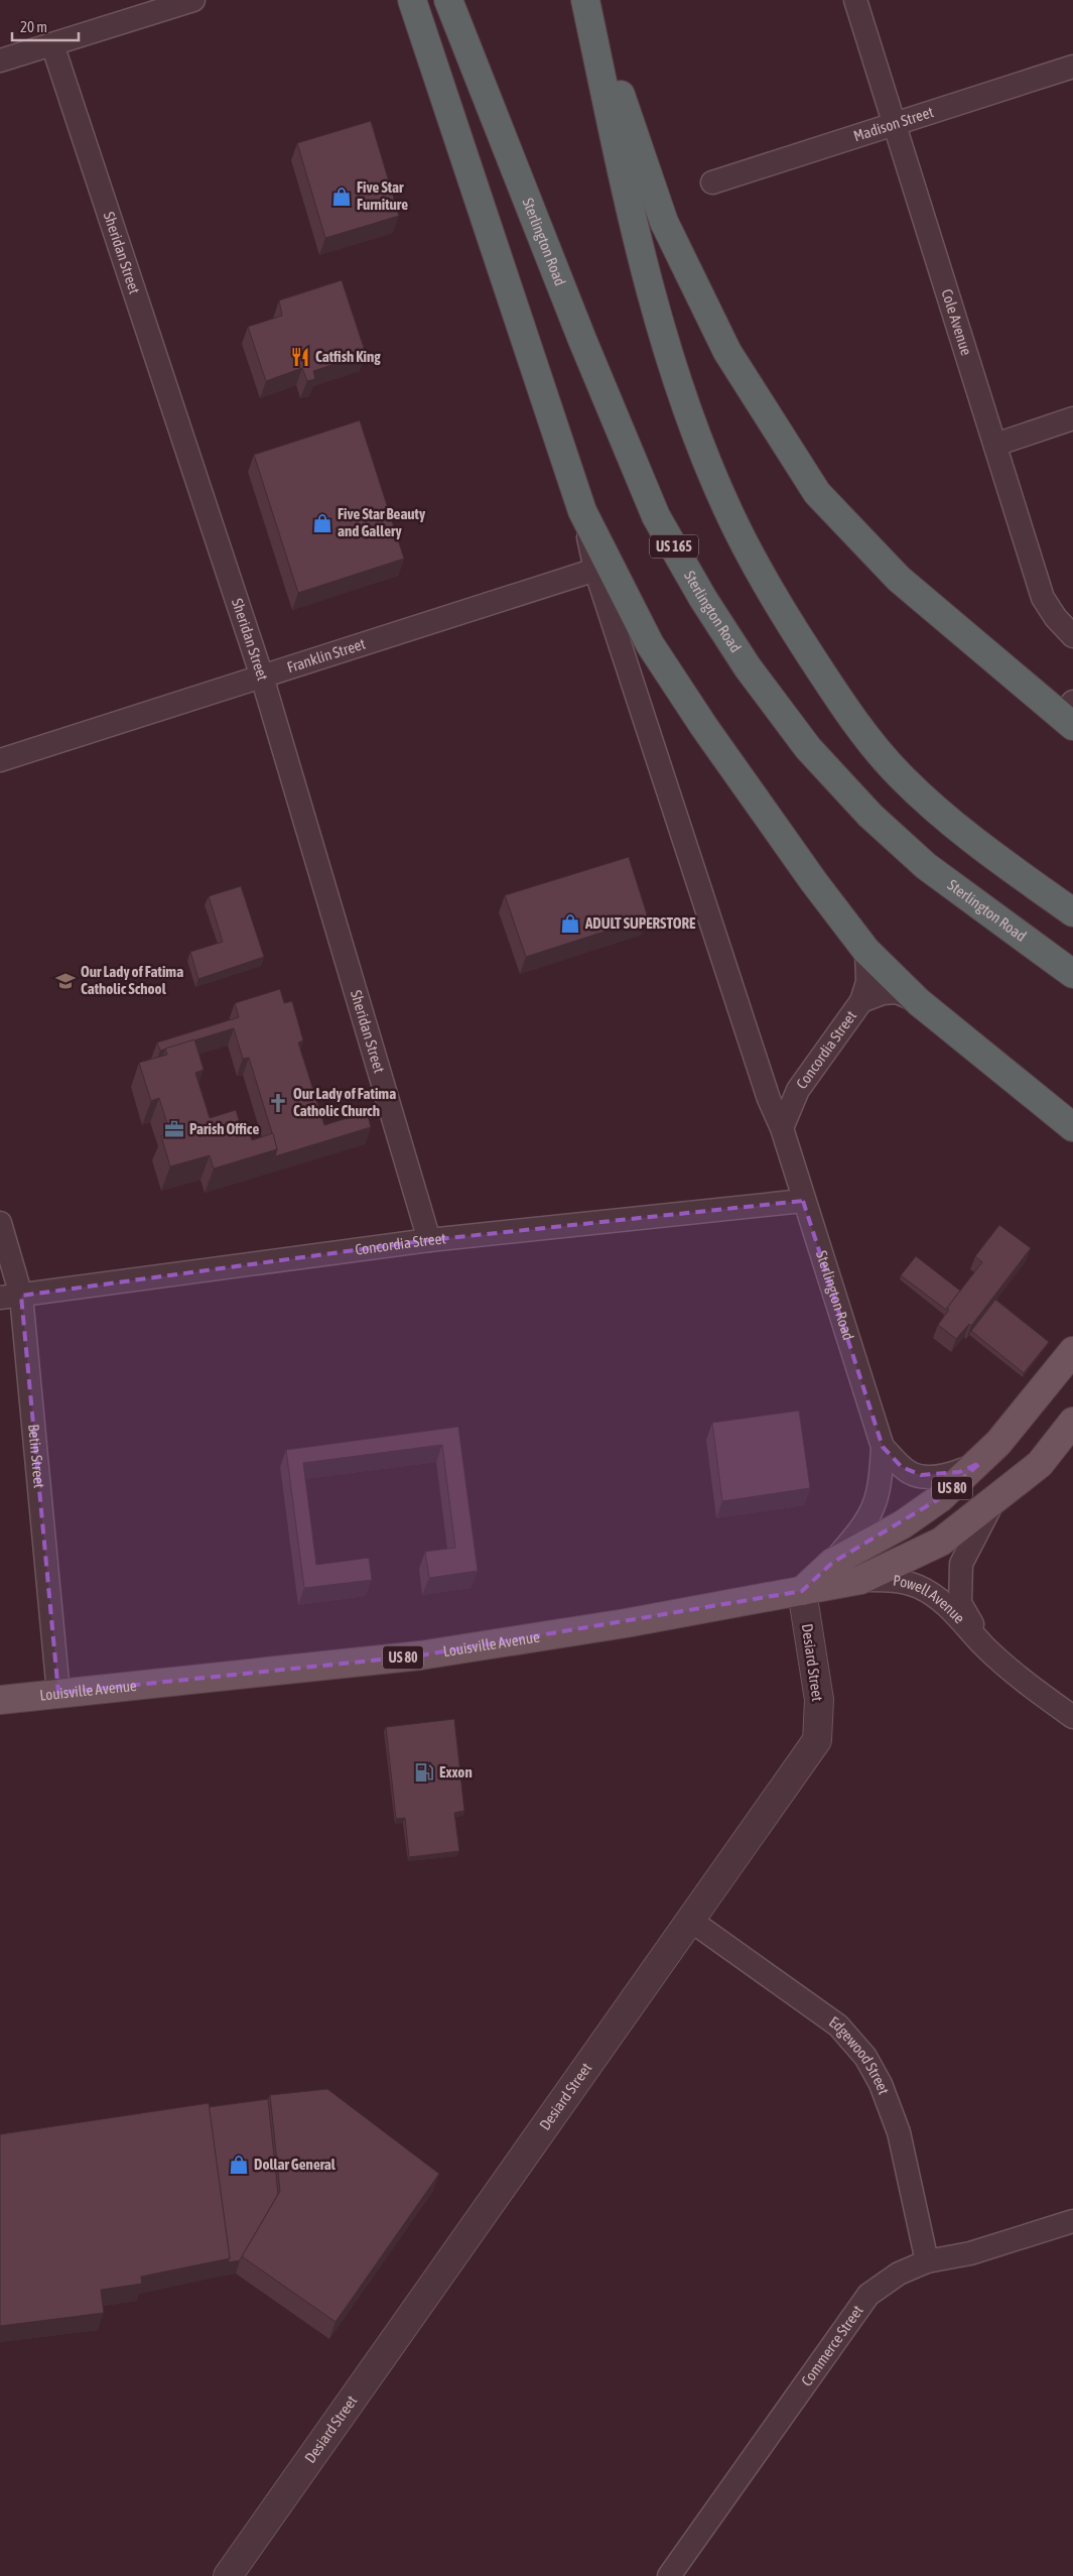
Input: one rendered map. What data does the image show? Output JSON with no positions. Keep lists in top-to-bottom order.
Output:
{
  "streets": {
    "highway": ["Sterlington Road", "US 165"],
    "main road": ["US 80", "Louisville Avenue"],
    "street": [
      "Madison Street",
      "Sheridan Street",
      "Cole Avenue",
      "Franklin Street",
      "Concordia Street",
      "Betin Street",
      "Powell Avenue",
      "Desiard Street",
      "Edgewood Street",
      "Commerce Street"
    ]
  },
  "crossings": [
    ["Madison Street", "Cole Avenue"],
    ["Sterlington Road", "Franklin Street"],
    ["Sterlington Road", "Concordia Street"],
    ["Sterlington Road", "US 80"],
    ["Sheridan Street", "Franklin Street"],
    ["Sheridan Street", "Concordia Street"],
    ["Concordia Street", "Betin Street"],
    ["Betin Street", "Louisville Avenue"],
    ["US 80", "Powell Avenue"],
    ["US 80", "Louisville Avenue"],
    ["US 80", "Desiard Street"],
    ["Louisville Avenue", "Desiard Street"],
    ["Desiard Street", "Edgewood Street"],
    ["Edgewood Street", "Commerce Street"]
  ],
  "places": {
    "shop": [
      "Five Star Furniture",
      "Five Star Beauty and Gallery",
      "ADULT SUPERSTORE",
      "Dollar General"
    ],
    "restaurant": ["Catfish King"],
    "school or university": ["Our Lady of Fatima Catholic School"],
    "church": ["Our Lady of Fatima Catholic Church"],
    "office": ["Parish Office"],
    "fuel station": ["Exxon"]
  },
  "scale_bar": "20 m"
}
